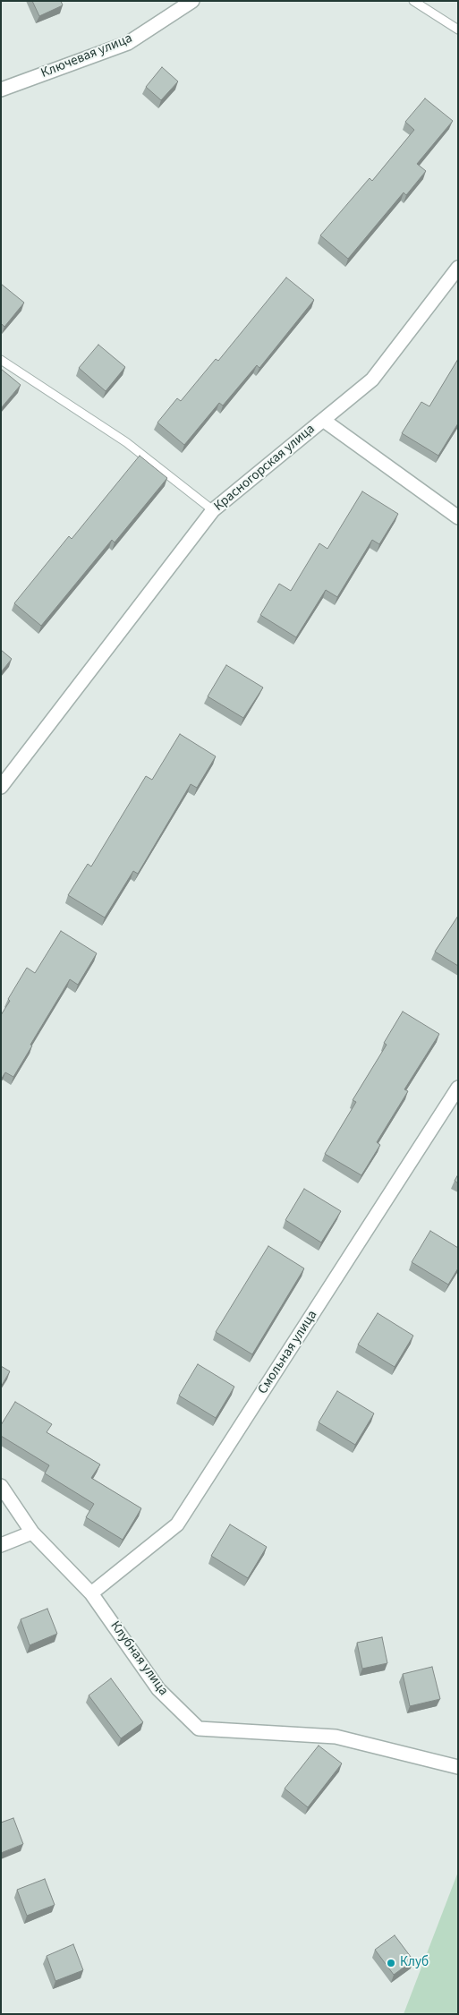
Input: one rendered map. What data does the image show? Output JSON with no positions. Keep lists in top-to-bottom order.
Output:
{
  "streets": {
    "street": [
      "Ключевая улица",
      "Красногорская улица",
      "Смольная улица",
      "Клубная улица"
    ]
  },
  "crossings": [
    ["Смольная улица", "Клубная улица"]
  ],
  "places": ["Клуб"]
}
